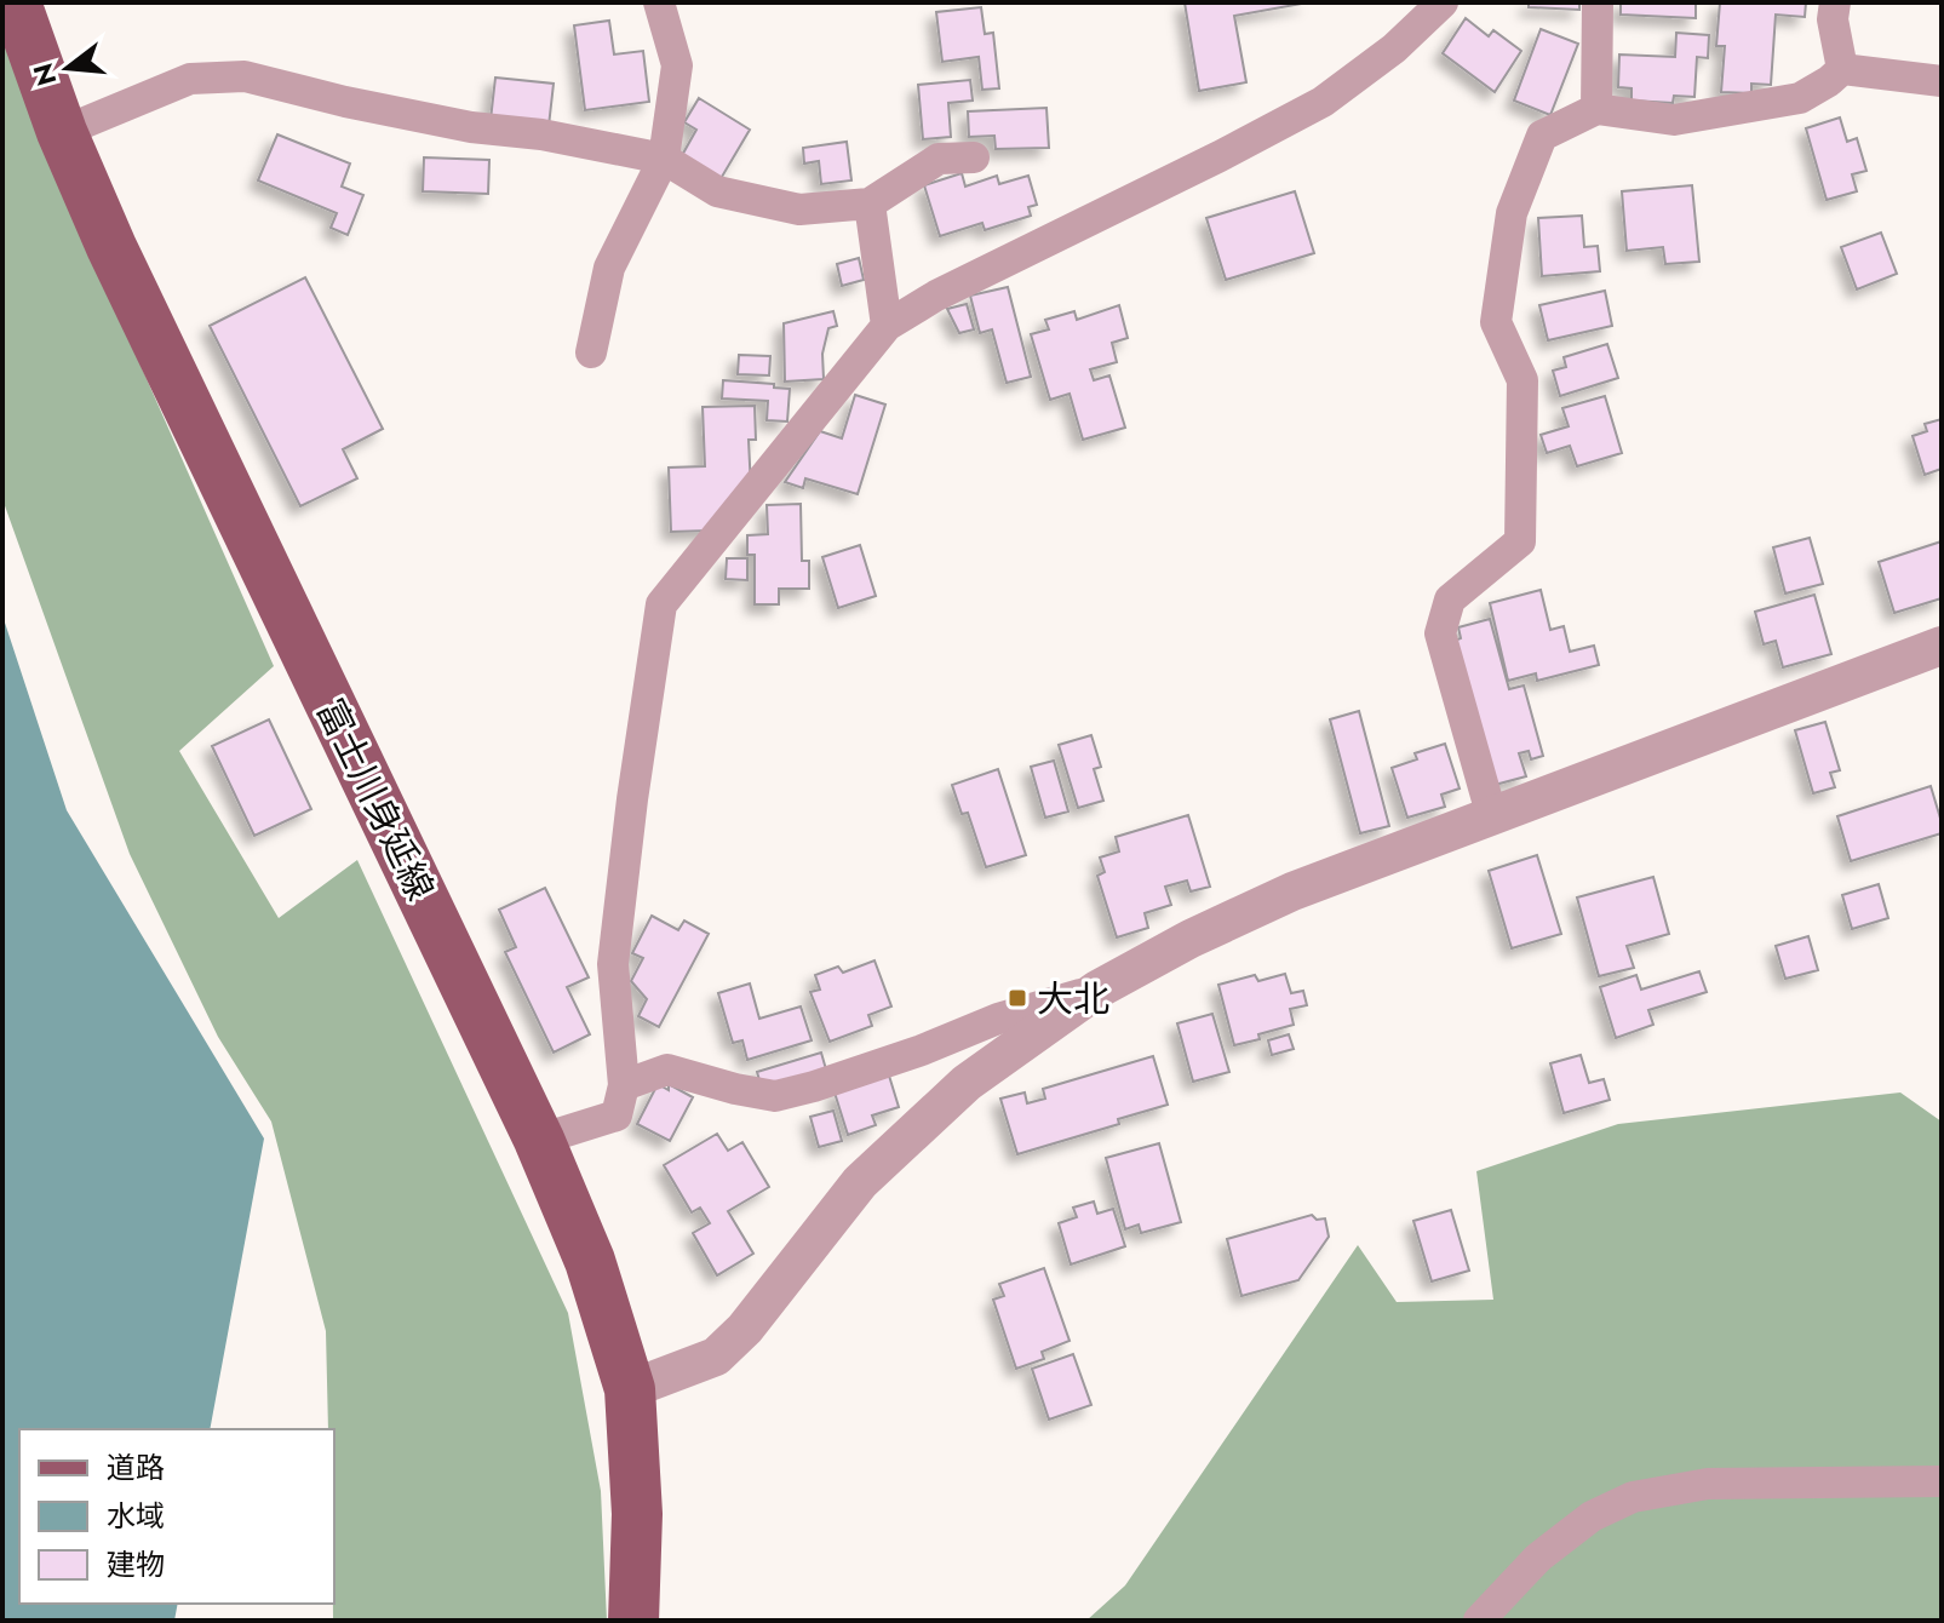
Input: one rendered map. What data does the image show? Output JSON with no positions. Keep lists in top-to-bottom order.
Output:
{
  "streets": {
    "main road": ["富士川身延線"]
  },
  "places": {
    "transit": ["大北"]
  },
  "legend": ["道路", "水域", "建物"],
  "north": "left"
}
